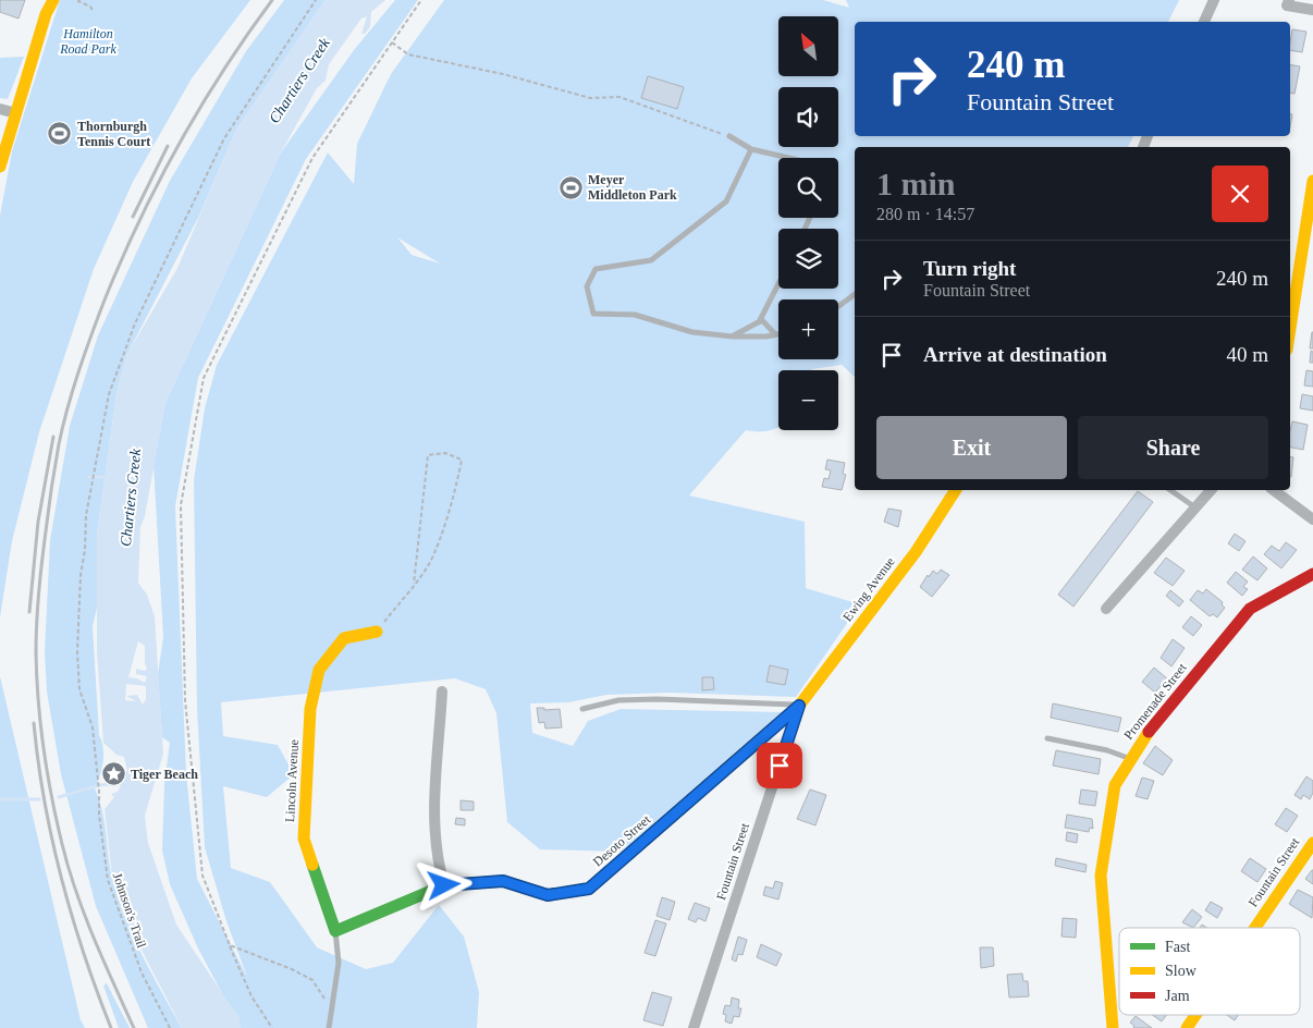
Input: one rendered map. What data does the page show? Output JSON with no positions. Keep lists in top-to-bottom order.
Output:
{
  "streets": {
    "street": [
      "Ewing Avenue",
      "Promenade Street",
      "Lincoln Avenue",
      "Desoto Street",
      "Fountain Street"
    ],
    "path": ["Johnson's Trail"]
  },
  "crossings": [
    ["Ewing Avenue", "Desoto Street"],
    ["Ewing Avenue", "Fountain Street"],
    ["Lincoln Avenue", "Desoto Street"],
    ["Desoto Street", "Fountain Street"]
  ],
  "water": ["Chartiers Creek"],
  "parks": ["Hamilton Road Park"],
  "places": {
    "sports": ["Thornburgh Tennis Court", "Meyer Middleton Park"],
    "place": ["Tiger Beach"]
  },
  "legend": ["Fast", "Slow", "Jam"],
  "north": "top left",
  "page": {
    "map_buttons": ["+", "−"],
    "turn": ["240 m", "Fountain Street"],
    "heading": ["1 min", "280 m · 14:57"],
    "list": [
      {
        "name": "Turn right",
        "note": "Fountain Street",
        "value": "240 m"
      },
      {
        "name": "Arrive at destination",
        "value": "40 m"
      }
    ],
    "buttons": ["Exit", "Share"]
  }
}
